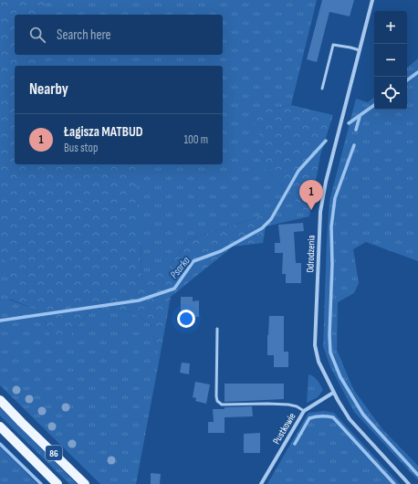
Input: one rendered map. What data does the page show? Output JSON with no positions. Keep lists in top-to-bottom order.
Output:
{
  "streets": {
    "main road": ["86"],
    "street": ["Odrodzenia", "Pustkowie"]
  },
  "crossings": [
    ["Odrodzenia", "Pustkowie"]
  ],
  "water": ["Psarka"],
  "page": {
    "map_buttons": ["+", "−"],
    "search": "Search here",
    "heading": "Nearby",
    "list": [
      {
        "mark": "1",
        "name": "Łagisza MATBUD",
        "note": "Bus stop",
        "value": "100 m"
      }
    ],
    "pins": "1"
  }
}
